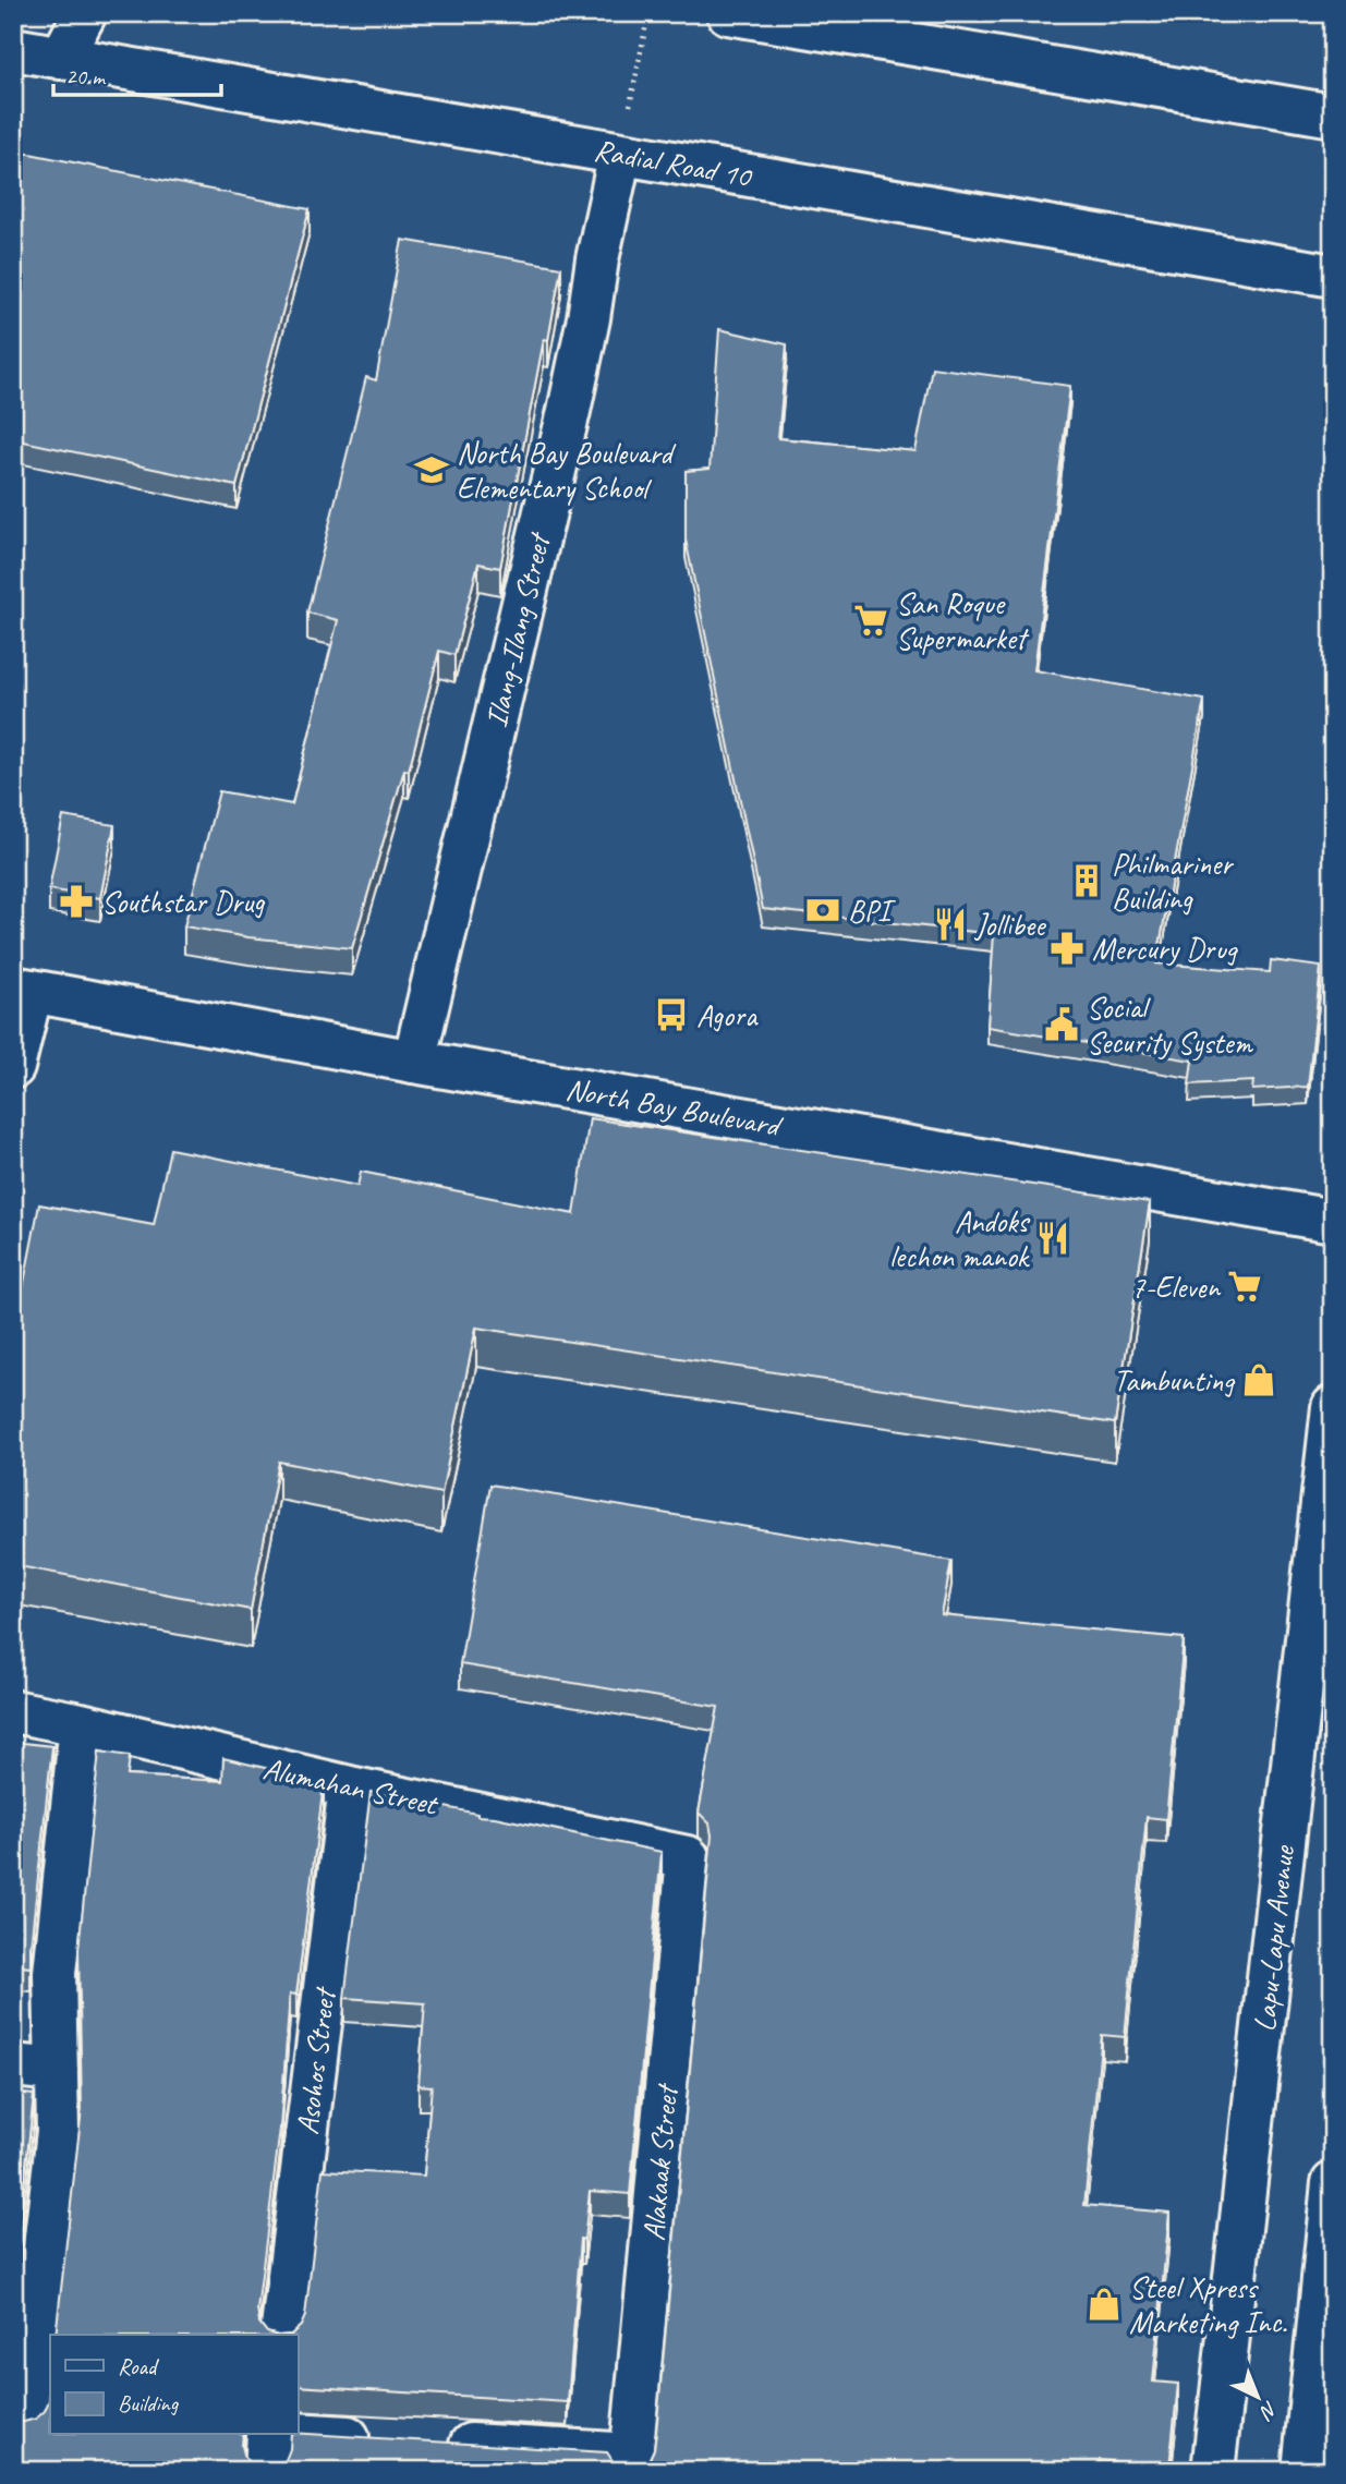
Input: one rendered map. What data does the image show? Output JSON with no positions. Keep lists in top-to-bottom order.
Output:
{
  "streets": {
    "main road": [
      "Radial Road 10",
      "Ilang-Ilang Street",
      "North Bay Boulevard",
      "Alumahan Street",
      "Lapu-Lapu Avenue",
      "Asohos Street",
      "Alakaak Street"
    ]
  },
  "crossings": [
    ["Radial Road 10", "Ilang-Ilang Street"],
    ["Ilang-Ilang Street", "North Bay Boulevard"],
    ["Alumahan Street", "Asohos Street"],
    ["Alumahan Street", "Alakaak Street"]
  ],
  "places": {
    "school or university": ["North Bay Boulevard Elementary School"],
    "supermarket": ["San Roque Supermarket", "7-Eleven"],
    "building": ["Philmariner Building"],
    "pharmacy": ["Southstar Drug", "Mercury Drug"],
    "bank": ["BPI"],
    "restaurant": ["Jollibee", "Andoks lechon manok"],
    "bus stop": ["Agora"],
    "public building": ["Social Security System"],
    "shop": ["Tambunting", "Steel Xpress Marketing Inc."]
  },
  "legend": ["Road", "Building"],
  "scale_bar": "20 m",
  "north": "bottom right"
}
